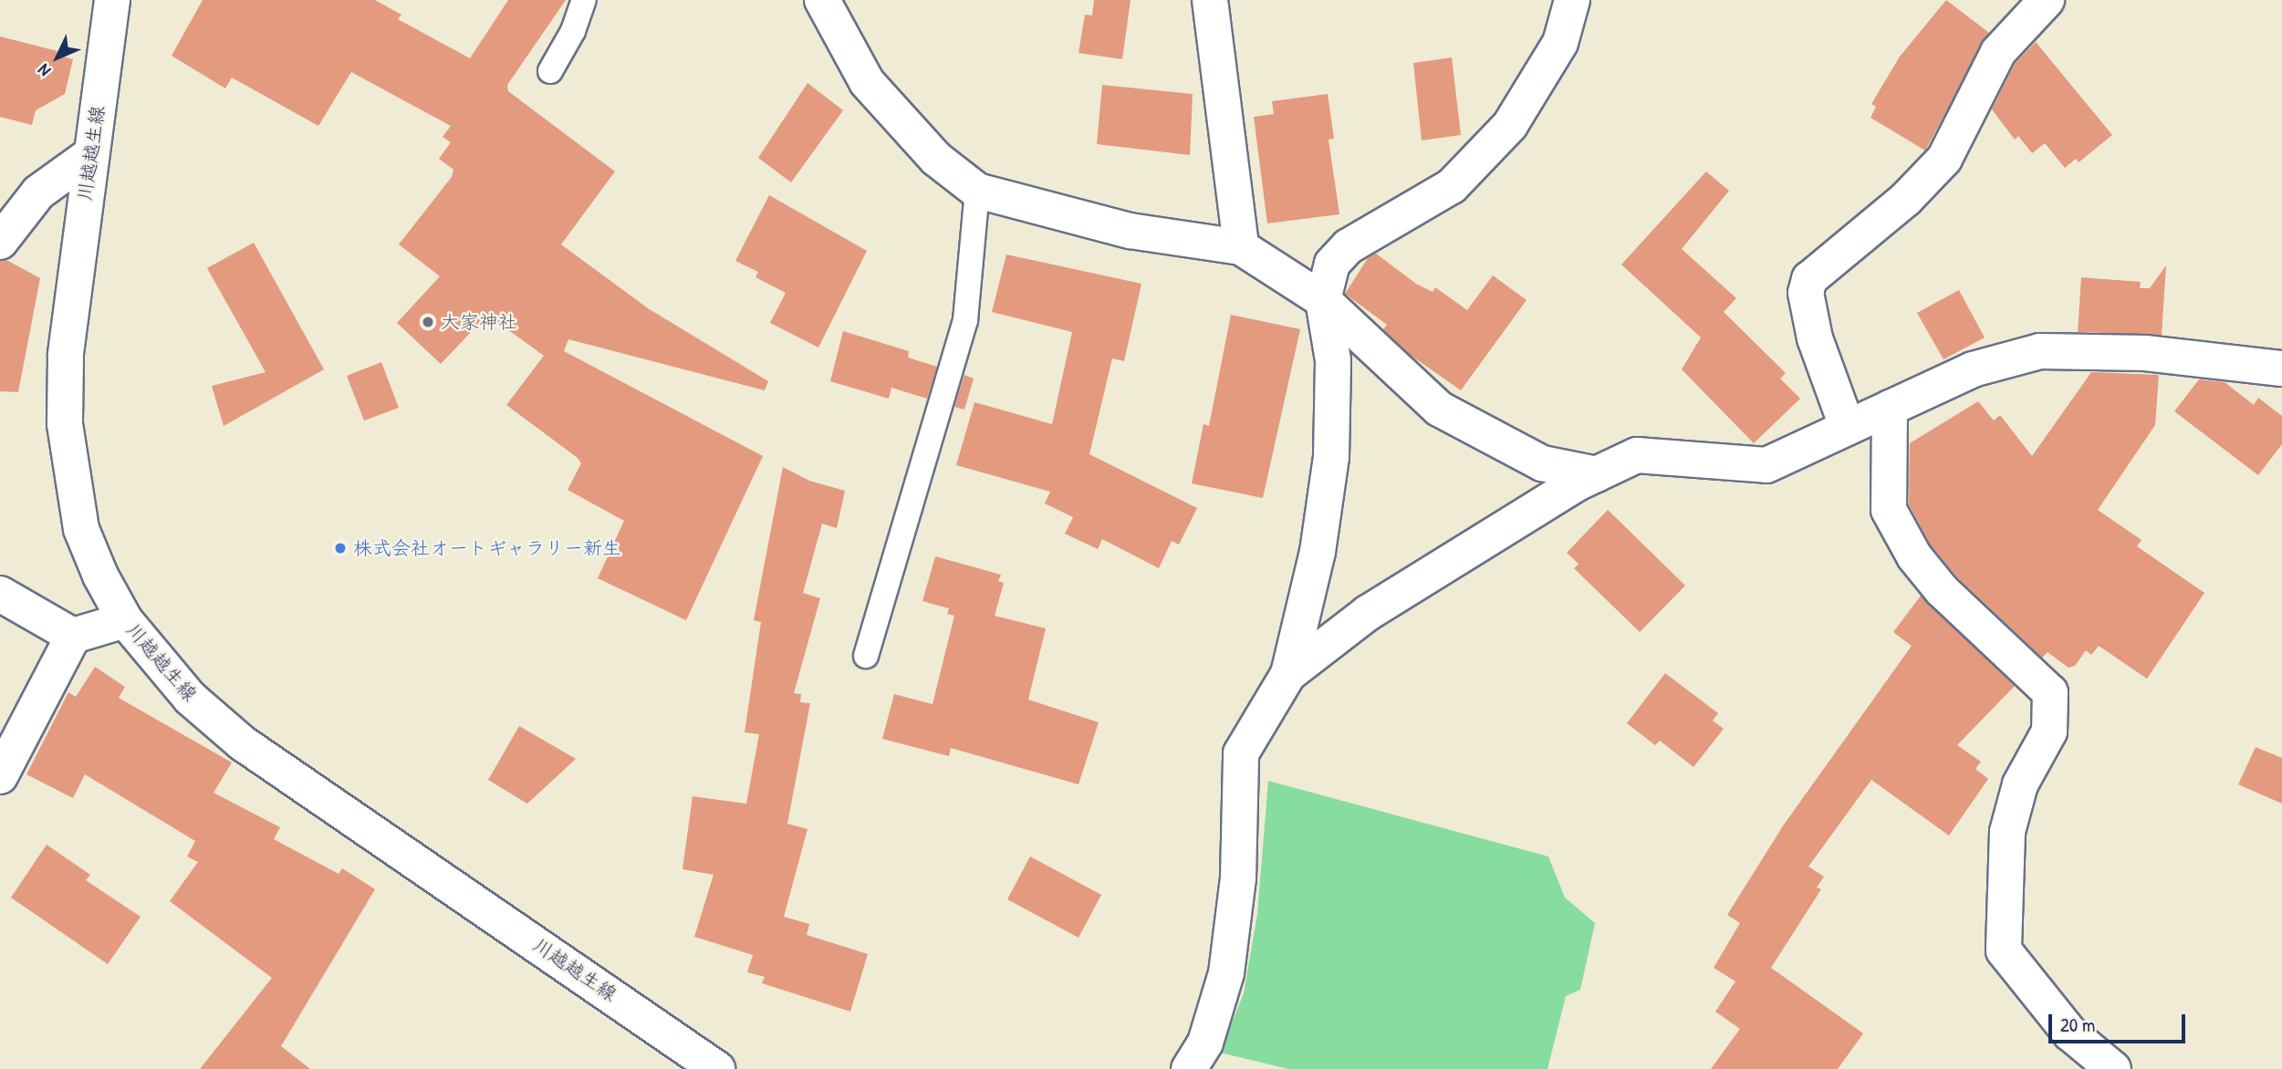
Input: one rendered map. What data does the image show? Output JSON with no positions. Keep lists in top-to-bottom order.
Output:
{
  "streets": {
    "street": ["川越越生線"]
  },
  "places": ["大家神社", "株式会社オートギャラリー新生"],
  "scale_bar": "20 m",
  "north": "bottom left"
}
